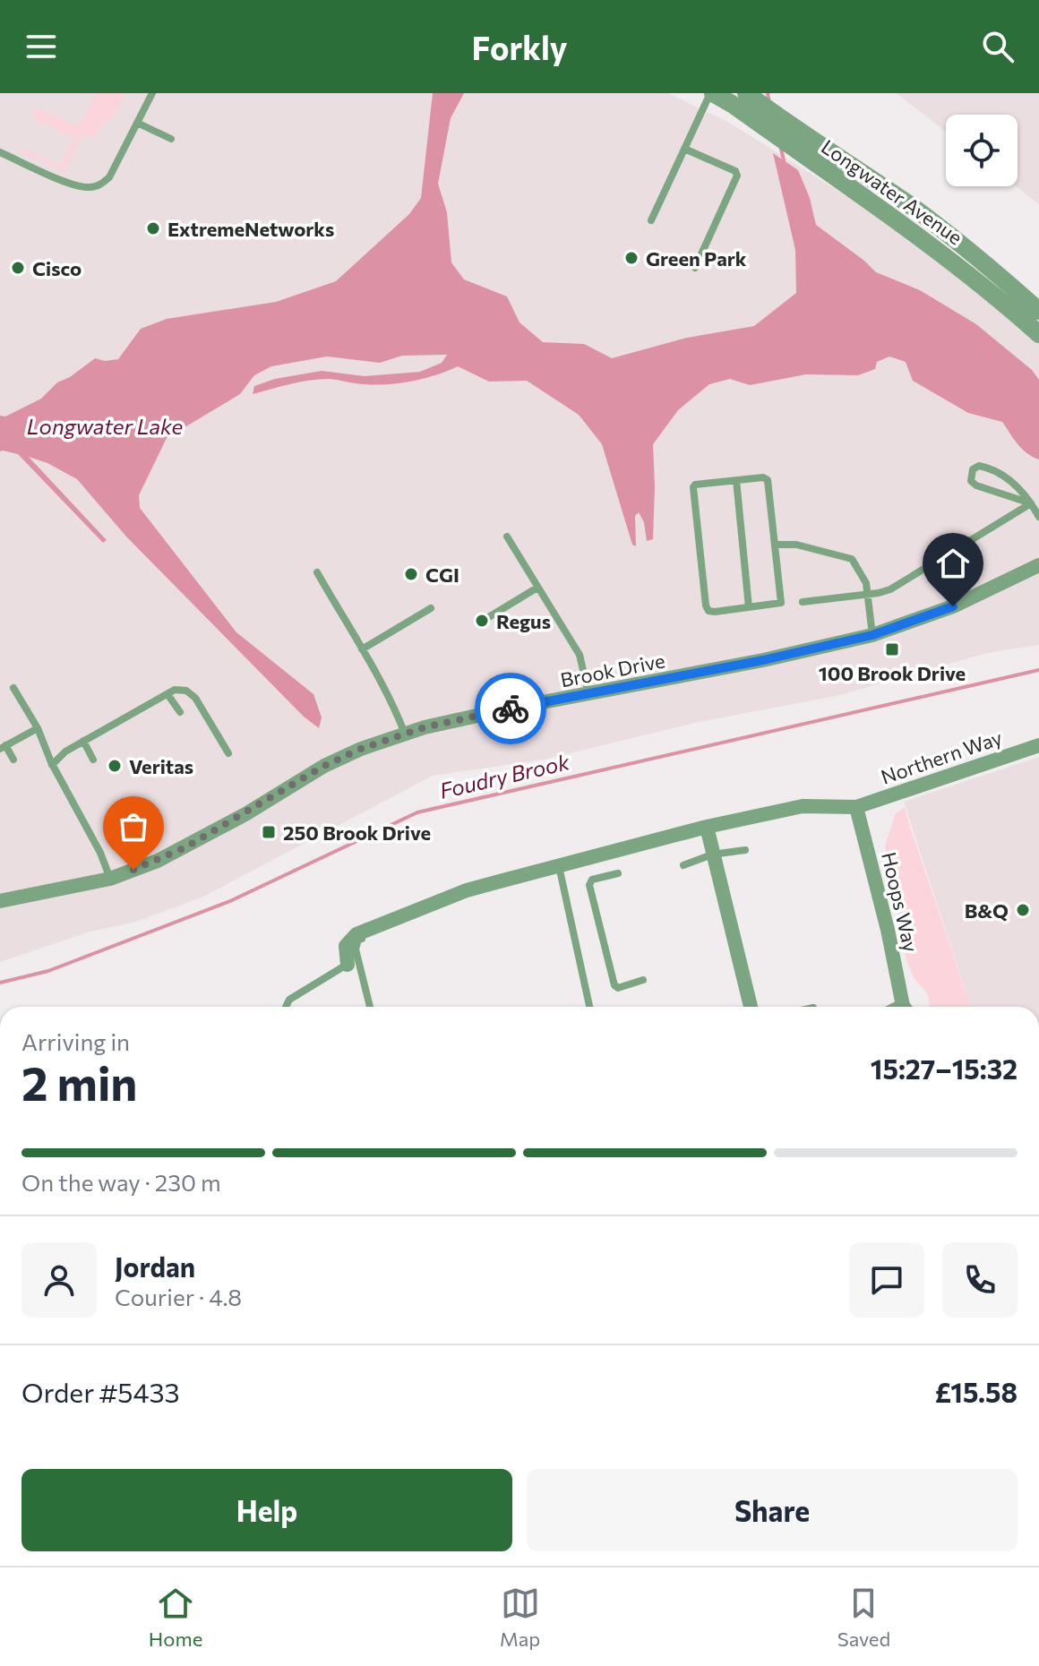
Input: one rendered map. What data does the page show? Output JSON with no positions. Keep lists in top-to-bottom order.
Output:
{
  "streets": {
    "street": [
      "Longwater Avenue",
      "Brook Drive",
      "Northern Way",
      "Hoops Way"
    ]
  },
  "crossings": [
    ["Northern Way", "Hoops Way"]
  ],
  "water": ["Longwater Lake", "Foudry Brook"],
  "places": {
    "other": [
      "ExtremeNetworks",
      "Green Park",
      "Cisco",
      "CGI",
      "Regus",
      "Veritas",
      "B&Q"
    ],
    "transit": ["100 Brook Drive", "250 Brook Drive"]
  },
  "page": {
    "header": "Forkly",
    "heading": ["2 min", "Arriving in", "15:27–15:32"],
    "panel": [
      "Jordan",
      "Courier · 4.8",
      "Order #5433",
      "£15.58"
    ],
    "bar": "On the way · 230 m",
    "buttons": ["Help", "Share"],
    "tabs": ["Home", "Map", "Saved"]
  }
}
